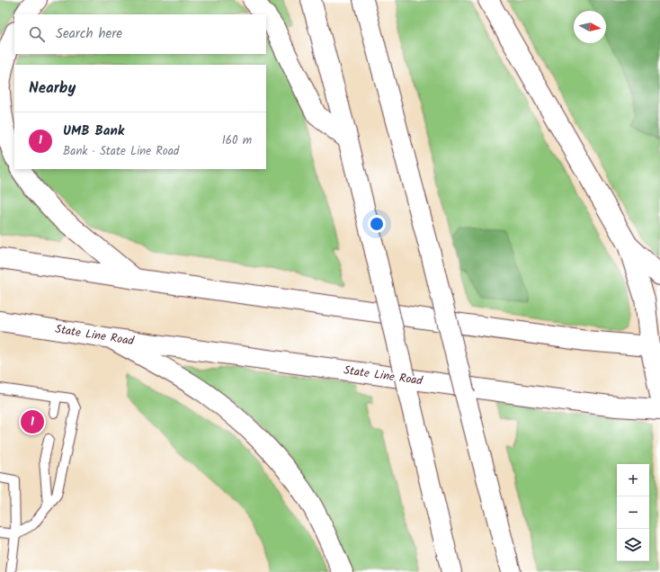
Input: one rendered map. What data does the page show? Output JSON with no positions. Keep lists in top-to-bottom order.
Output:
{
  "streets": {
    "main road": ["State Line Road"]
  },
  "north": "right",
  "page": {
    "search": "Search here",
    "heading": "Nearby",
    "list": [
      {
        "mark": "1",
        "name": "UMB Bank",
        "note": "Bank · State Line Road",
        "value": "160 m"
      }
    ],
    "pins": "1",
    "map_buttons": ["+", "−"]
  }
}
